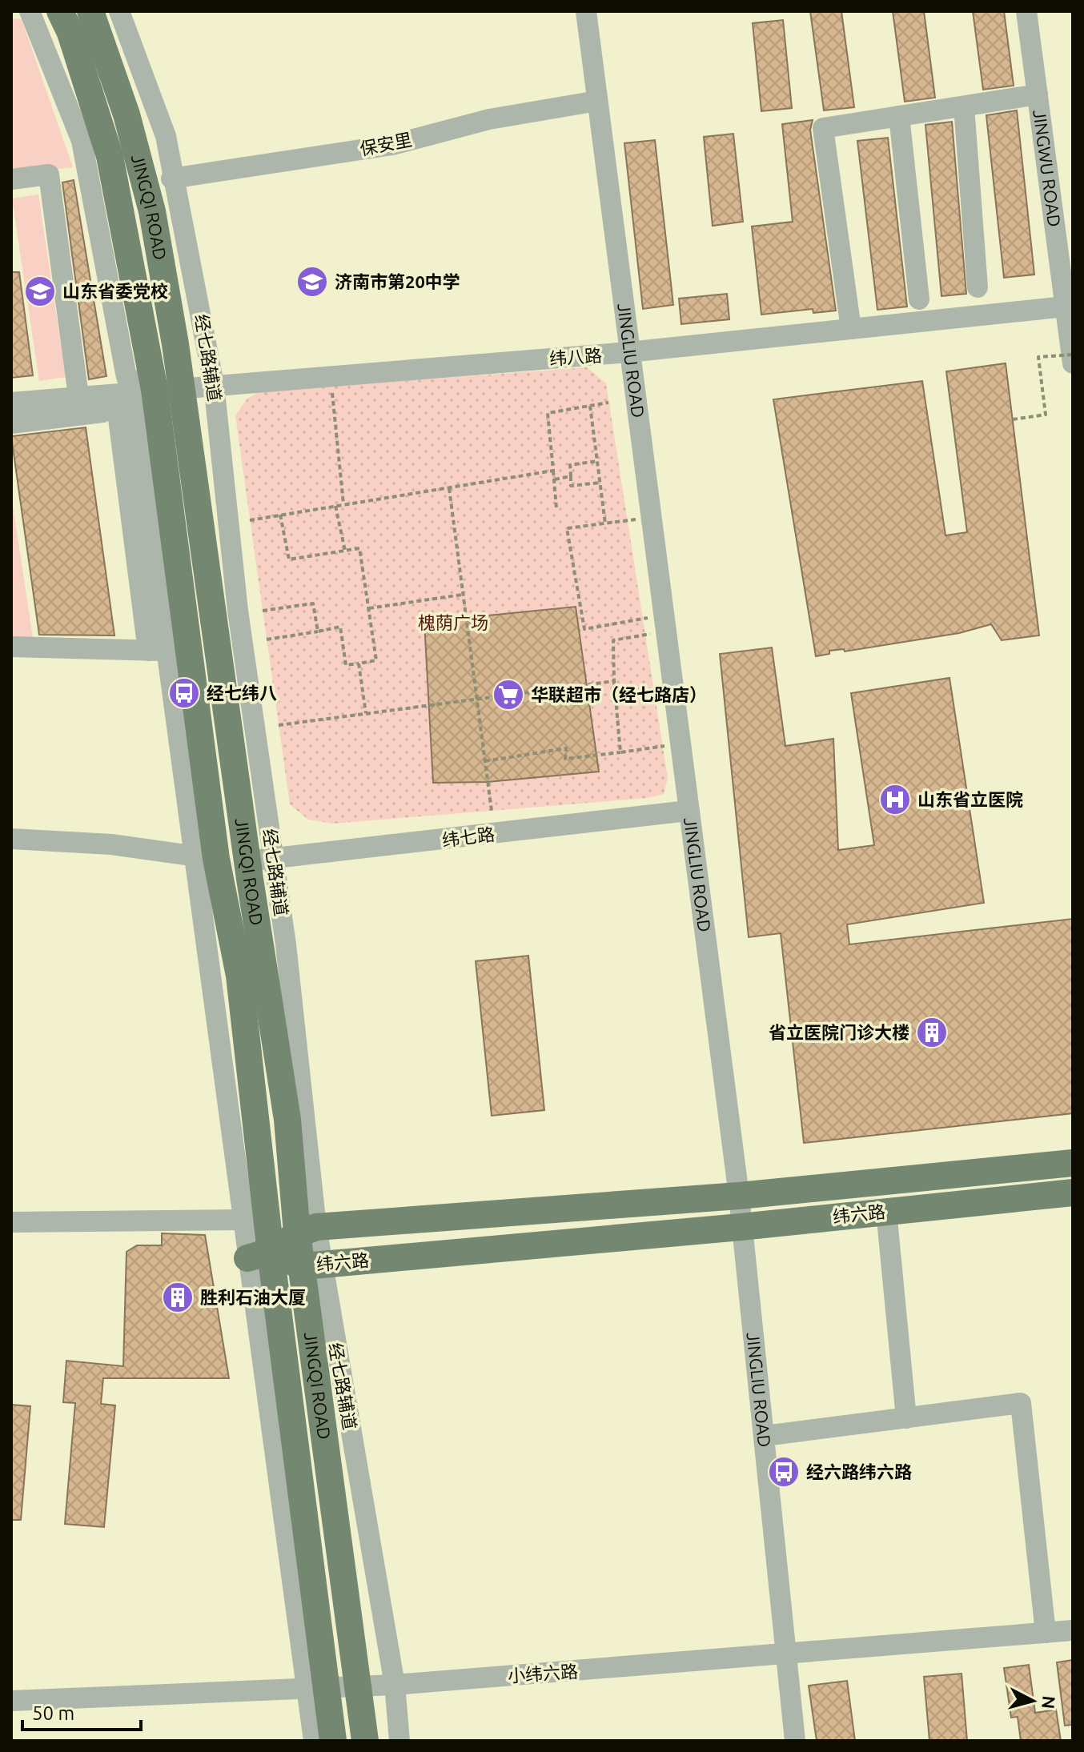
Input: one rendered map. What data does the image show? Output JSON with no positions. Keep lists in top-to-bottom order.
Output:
{
  "streets": {
    "main road": ["JINGQI ROAD", "纬六路"],
    "street": [
      "保安里",
      "JINGWU ROAD",
      "纬八路",
      "经七路辅道",
      "JINGLIU ROAD",
      "纬七路",
      "小纬六路"
    ]
  },
  "crossings": [
    ["保安里", "经七路辅道"],
    ["保安里", "JINGLIU ROAD"],
    ["JINGWU ROAD", "纬八路"],
    ["JINGQI ROAD", "纬八路"],
    ["JINGQI ROAD", "经七路辅道"],
    ["JINGQI ROAD", "纬七路"],
    ["JINGQI ROAD", "纬六路"],
    ["JINGQI ROAD", "小纬六路"],
    ["纬八路", "经七路辅道"],
    ["纬八路", "JINGLIU ROAD"],
    ["经七路辅道", "纬七路"],
    ["经七路辅道", "纬六路"],
    ["经七路辅道", "小纬六路"],
    ["JINGLIU ROAD", "纬七路"],
    ["JINGLIU ROAD", "纬六路"],
    ["JINGLIU ROAD", "小纬六路"]
  ],
  "parks": ["槐荫广场"],
  "places": {
    "school or university": ["济南市第20中学", "山东省委党校"],
    "bus stop": ["经七纬八", "经六路纬六路"],
    "supermarket": ["华联超市（经七路店）"],
    "hospital": ["山东省立医院"],
    "building": ["省立医院门诊大楼", "胜利石油大厦"]
  },
  "scale_bar": "50 m",
  "north": "right"
}
